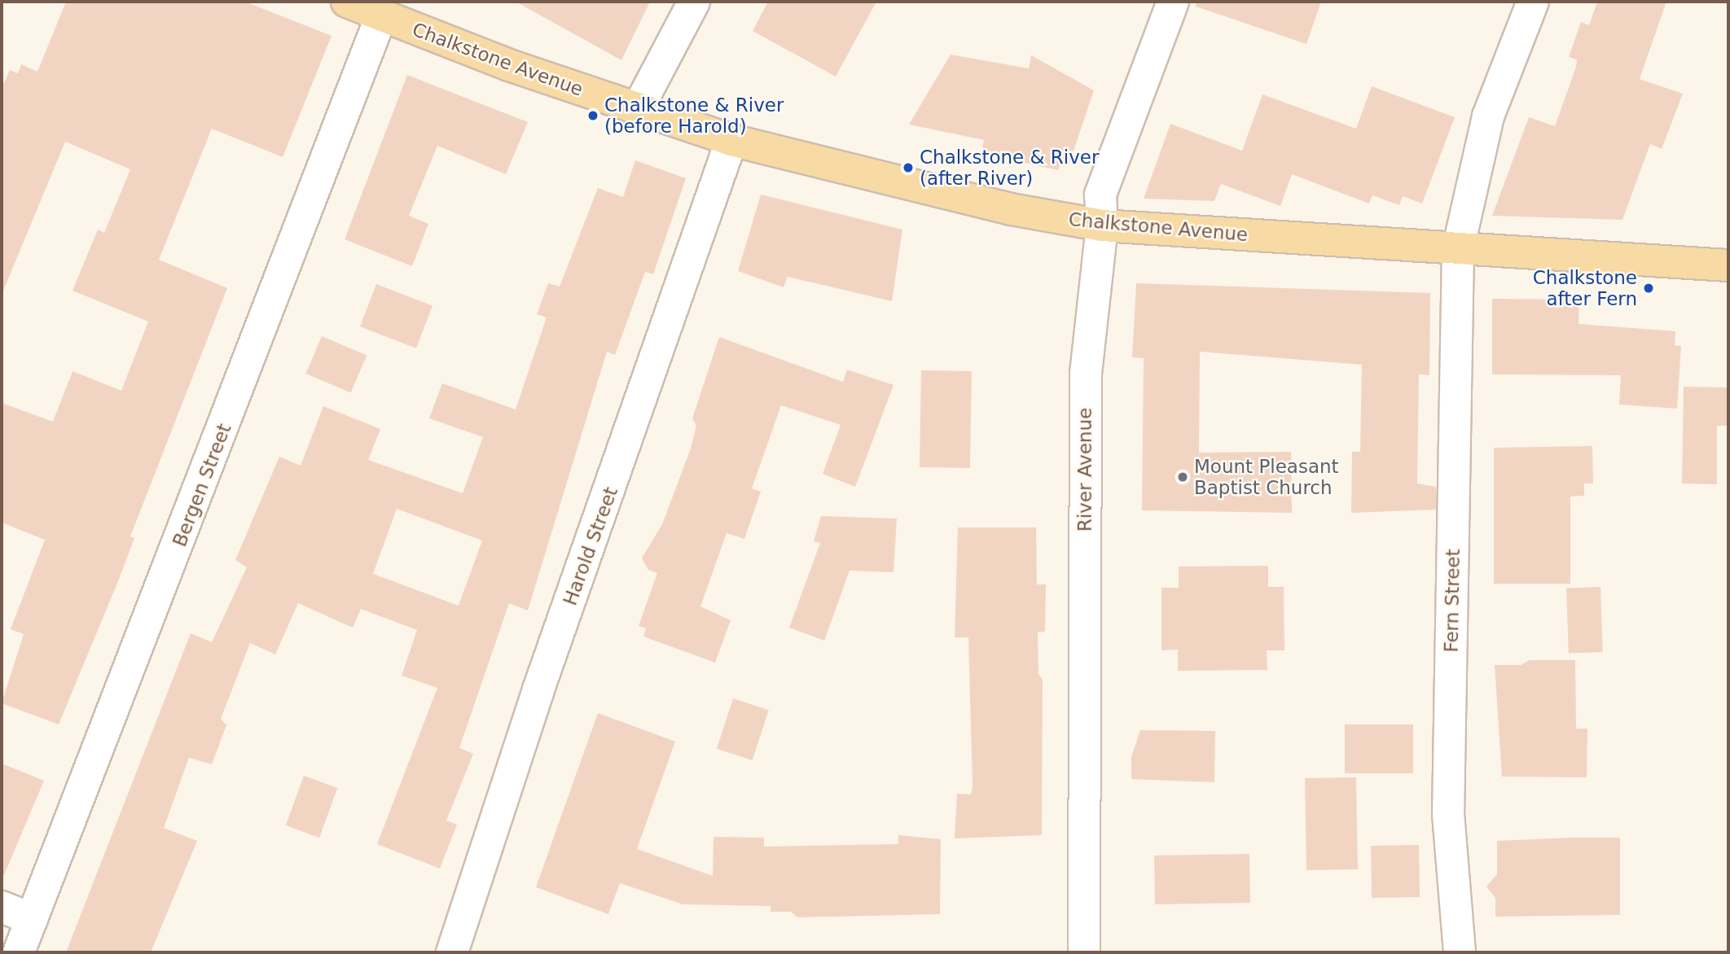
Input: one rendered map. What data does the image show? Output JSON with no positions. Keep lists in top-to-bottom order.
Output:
{
  "streets": {
    "main road": ["Chalkstone Avenue"],
    "street": [
      "River Avenue",
      "Bergen Street",
      "Harold Street",
      "Fern Street"
    ]
  },
  "crossings": [
    ["Chalkstone Avenue", "River Avenue"],
    ["Chalkstone Avenue", "Bergen Street"],
    ["Chalkstone Avenue", "Harold Street"],
    ["Chalkstone Avenue", "Fern Street"]
  ],
  "places": [
    "Chalkstone & River (before Harold)",
    "Chalkstone & River (after River)",
    "Chalkstone after Fern",
    "Mount Pleasant Baptist Church"
  ]
}
